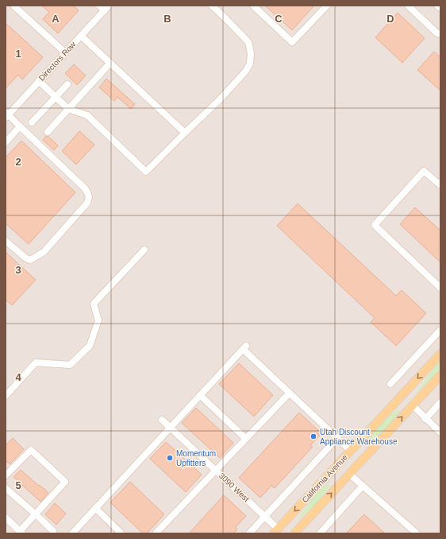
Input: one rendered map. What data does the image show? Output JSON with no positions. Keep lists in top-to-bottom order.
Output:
{
  "streets": {
    "main road": ["California Avenue"],
    "street": ["Directors Row", "3090 West"]
  },
  "crossings": [
    ["California Avenue", "3090 West"]
  ],
  "places": ["Utah Discount Appliance Warehouse", "Momentum Upfitters"],
  "grid": {
    "columns": [
      "A",
      "B",
      "C",
      "D"
    ],
    "rows": [
      "1",
      "2",
      "3",
      "4",
      "5"
    ]
  }
}
